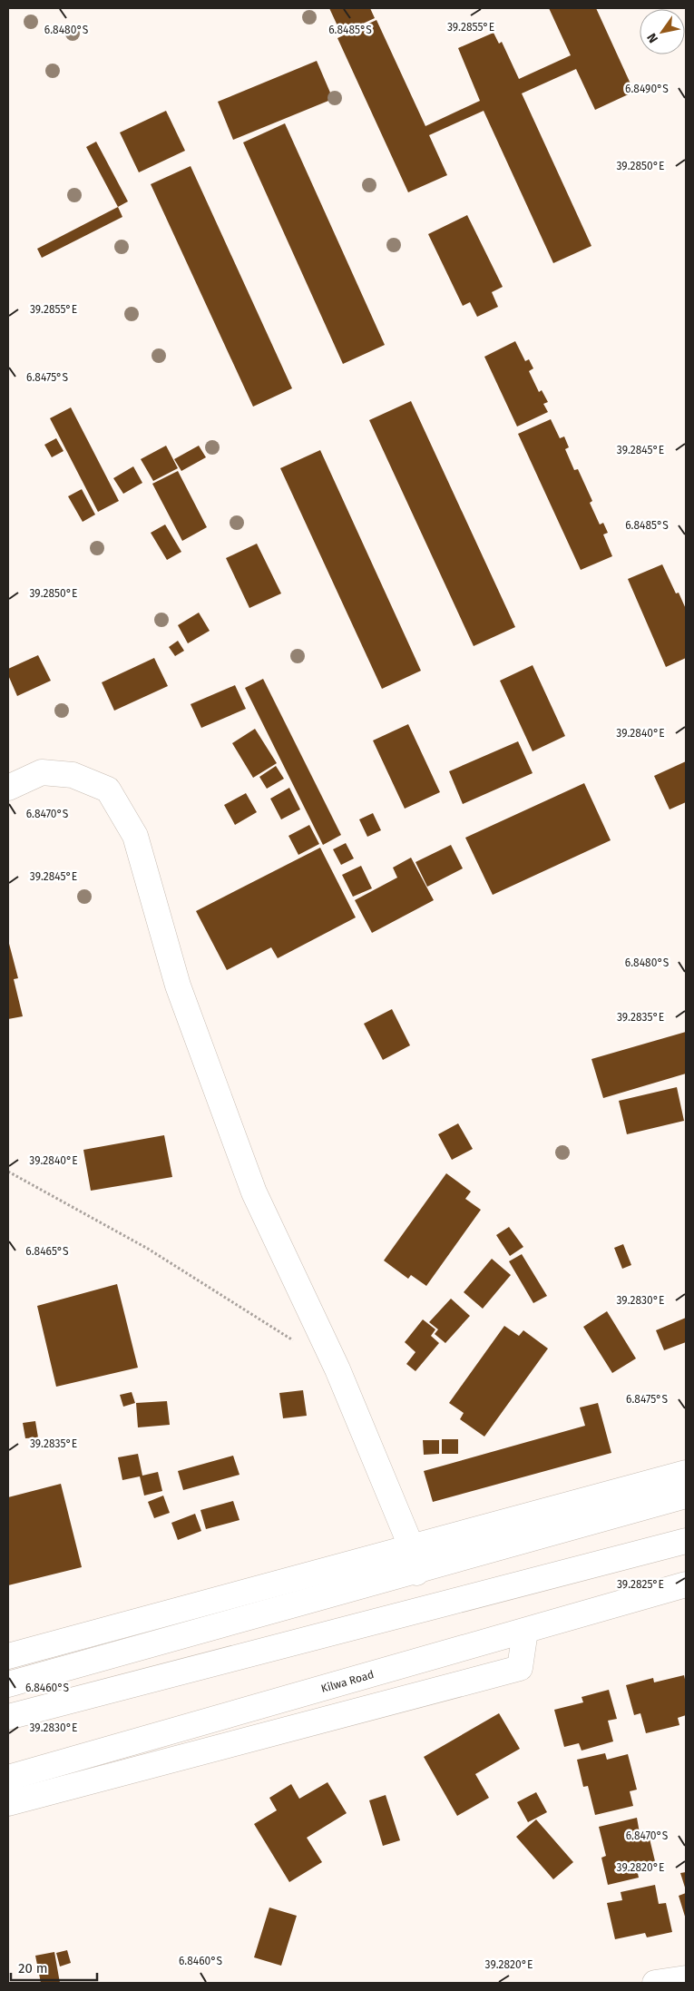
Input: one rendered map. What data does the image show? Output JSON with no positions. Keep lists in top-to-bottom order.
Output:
{
  "streets": {
    "main road": ["Kilwa Road"]
  },
  "scale_bar": "20 m",
  "north": "bottom left",
  "coordinates": [
    "39.2855°E",
    "6.8485°S",
    "6.8480°S",
    "6.8490°S",
    "39.2850°E",
    "6.8475°S",
    "39.2845°E",
    "39.2840°E",
    "6.8470°S",
    "39.2835°E",
    "6.8465°S",
    "39.2830°E",
    "39.2825°E",
    "6.8460°S",
    "39.2820°E"
  ]
}
